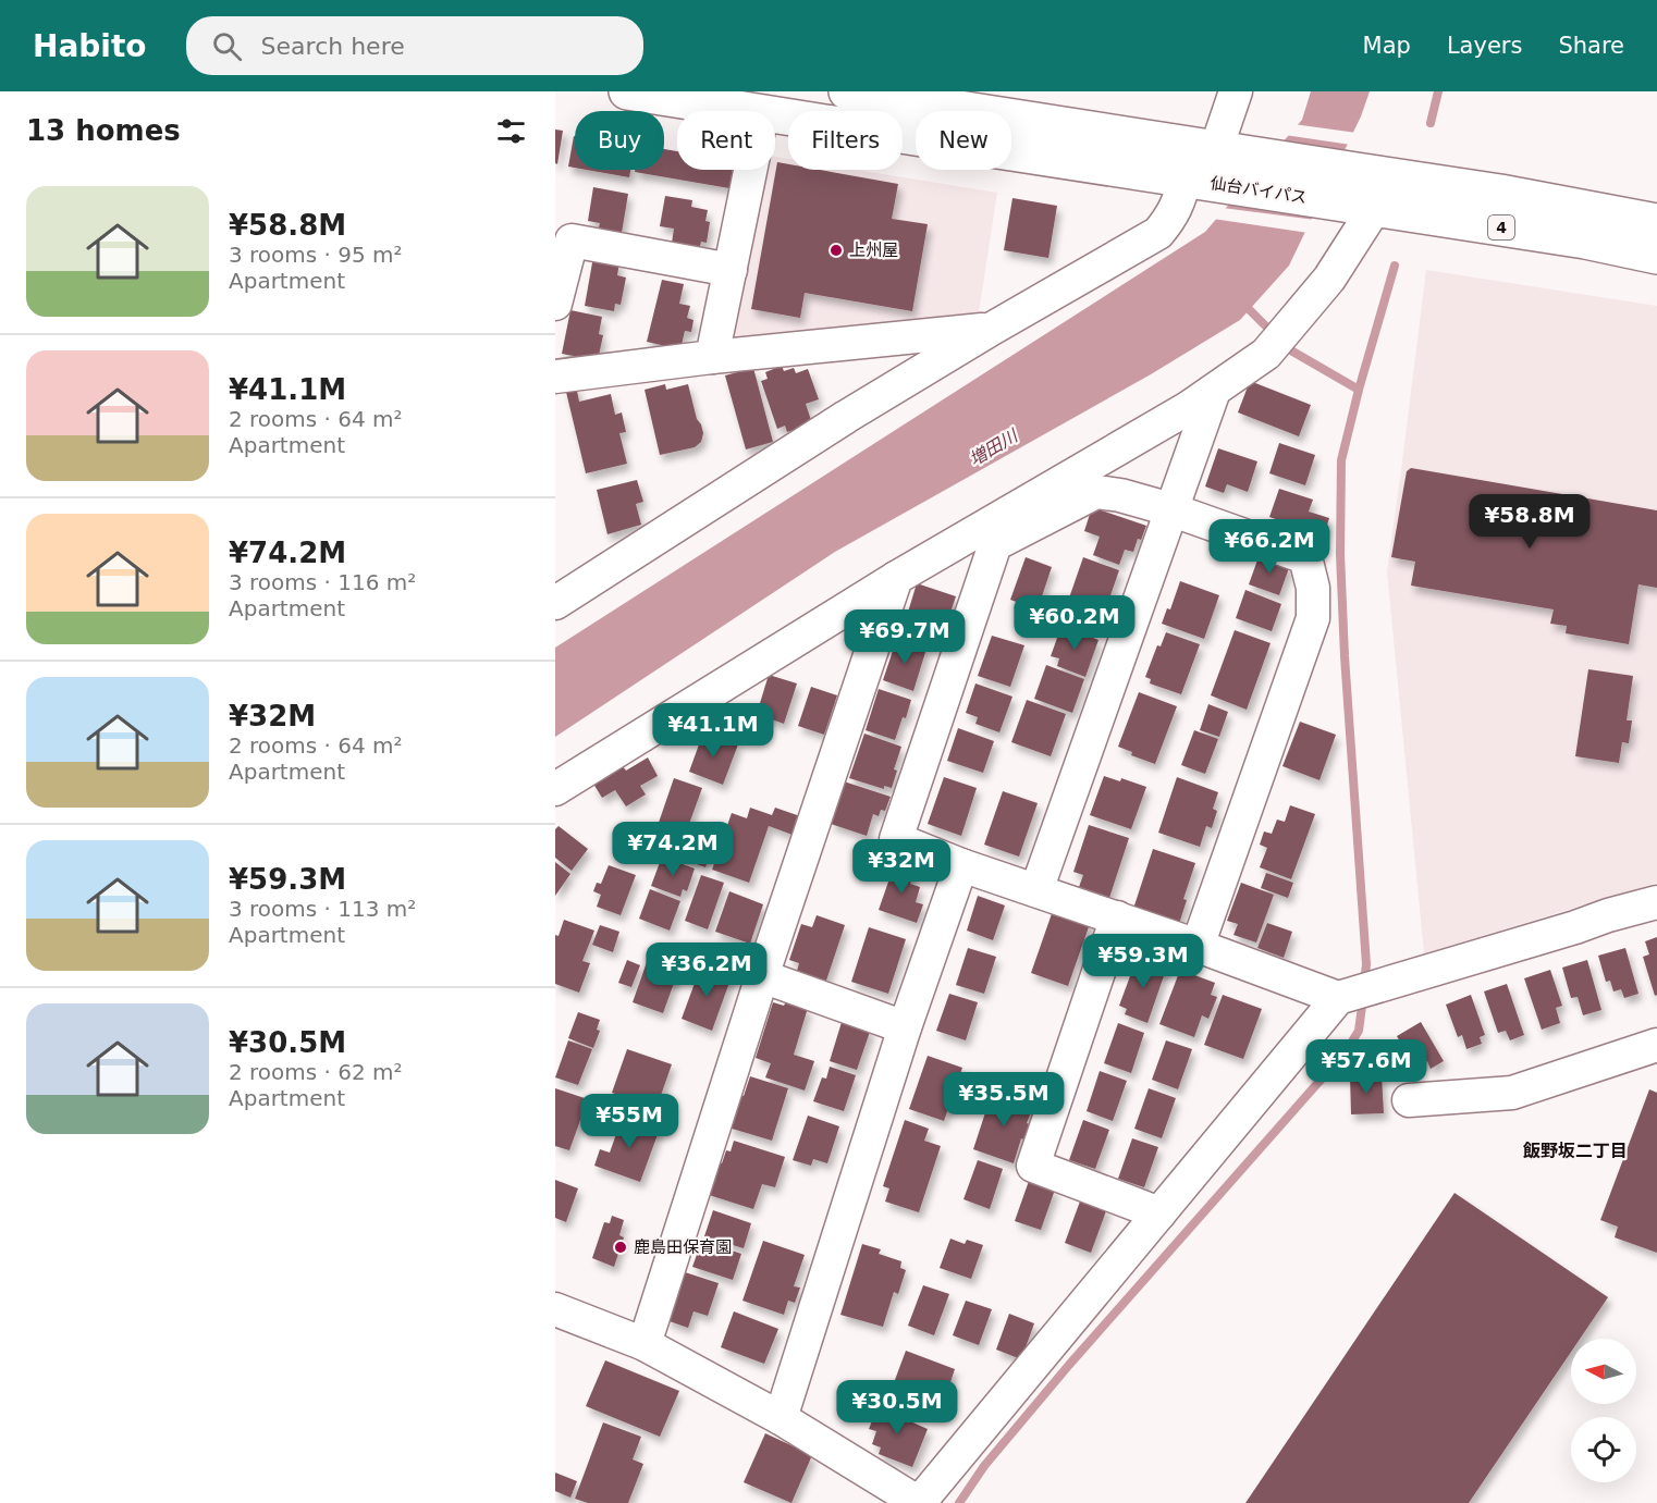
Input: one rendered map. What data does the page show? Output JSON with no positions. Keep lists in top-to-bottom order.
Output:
{
  "streets": {
    "highway": ["仙台バイパス", "4"]
  },
  "districts": ["飯野坂二丁目"],
  "water": ["増田川"],
  "places": ["上州屋", "鹿島田保育園"],
  "north": "left",
  "page": {
    "header": "Habito",
    "search": "Search here",
    "nav": ["Map", "Layers", "Share"],
    "heading": "13 homes",
    "chip": [
      "Buy",
      "Rent",
      "Filters",
      "New"
    ],
    "list": [
      {
        "name": "¥58.8M",
        "note": "3 rooms · 95 m² · Apartment"
      },
      {
        "name": "¥41.1M",
        "note": "2 rooms · 64 m² · Apartment"
      },
      {
        "name": "¥74.2M",
        "note": "3 rooms · 116 m² · Apartment"
      },
      {
        "name": "¥32M",
        "note": "2 rooms · 64 m² · Apartment"
      },
      {
        "name": "¥59.3M",
        "note": "3 rooms · 113 m² · Apartment"
      },
      {
        "name": "¥30.5M",
        "note": "2 rooms · 62 m² · Apartment"
      }
    ],
    "price": [
      "¥58.8M",
      "¥66.2M",
      "¥60.2M",
      "¥69.7M",
      "¥41.1M",
      "¥74.2M",
      "¥32M",
      "¥59.3M",
      "¥36.2M",
      "¥57.6M",
      "¥35.5M",
      "¥55M",
      "¥30.5M"
    ]
  }
}
